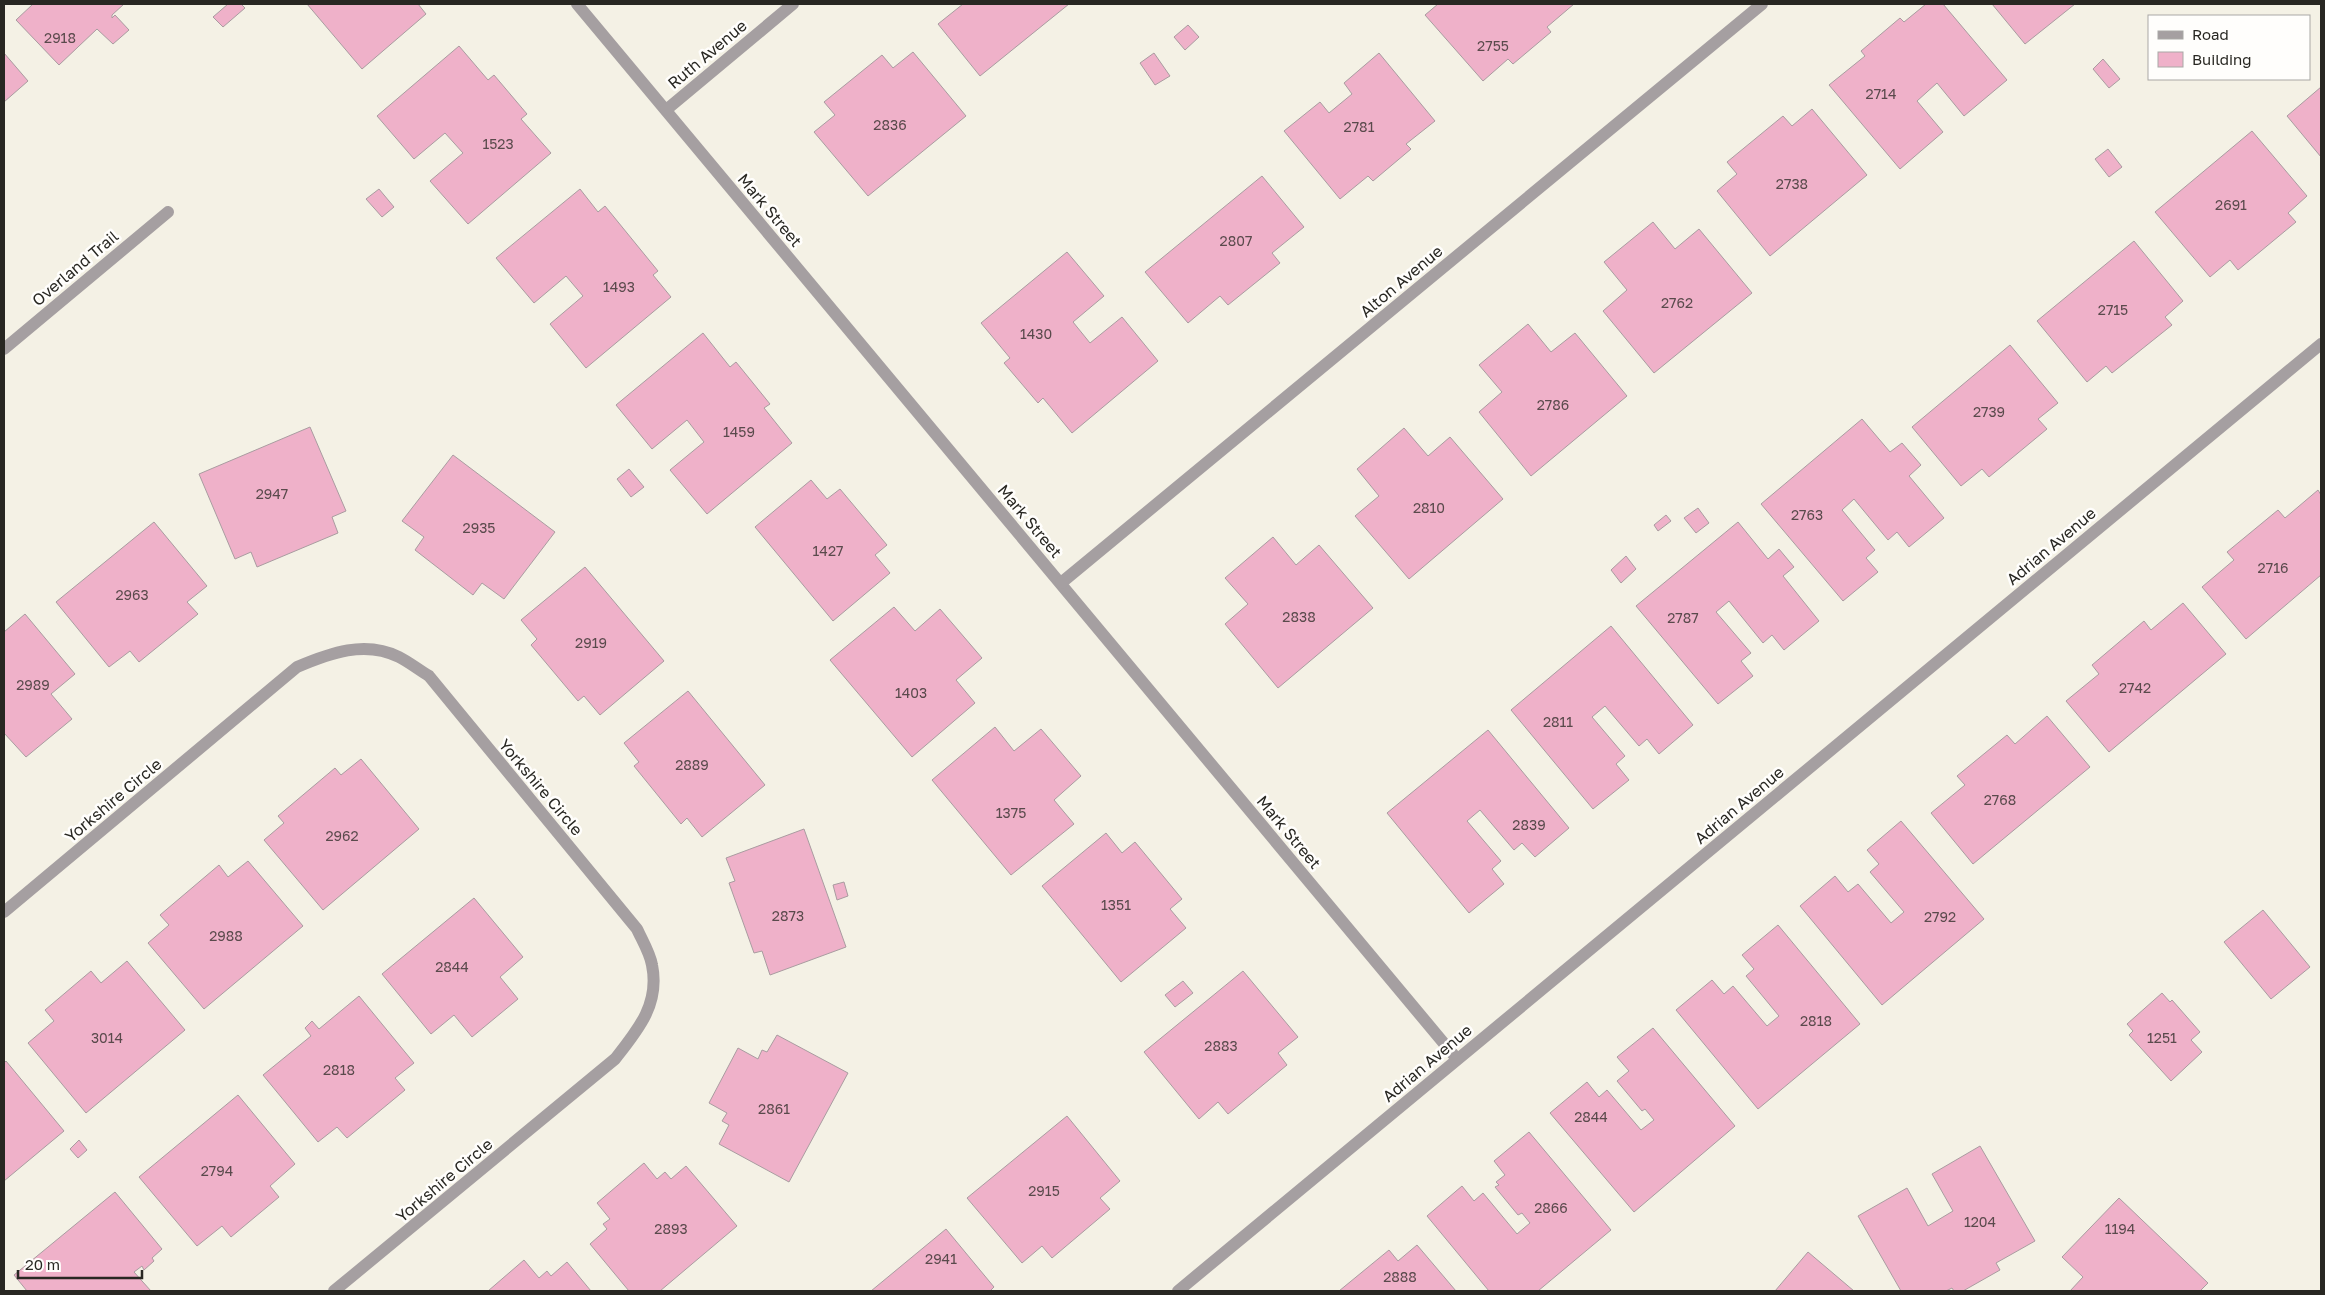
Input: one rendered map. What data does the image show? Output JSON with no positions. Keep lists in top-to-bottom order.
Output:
{
  "streets": {
    "street": [
      "Ruth Avenue",
      "Mark Street",
      "Overland Trail",
      "Alton Avenue",
      "Adrian Avenue",
      "Yorkshire Circle"
    ]
  },
  "crossings": [
    ["Ruth Avenue", "Mark Street"],
    ["Mark Street", "Alton Avenue"],
    ["Mark Street", "Adrian Avenue"]
  ],
  "house_numbers": [
    "2918",
    "2755",
    "2714",
    "2836",
    "2781",
    "1523",
    "2738",
    "2691",
    "2807",
    "1493",
    "2762",
    "2715",
    "1430",
    "2786",
    "2739",
    "1459",
    "2947",
    "2810",
    "2763",
    "2935",
    "1427",
    "2716",
    "2963",
    "2838",
    "2787",
    "2919",
    "2989",
    "2742",
    "1403",
    "2811",
    "2889",
    "2768",
    "1375",
    "2839",
    "2962",
    "1351",
    "2873",
    "2792",
    "2988",
    "2844",
    "2818",
    "3014",
    "1251",
    "2883",
    "2818",
    "2861",
    "2844",
    "2794",
    "2915",
    "2866",
    "1204",
    "2893",
    "1194",
    "2941",
    "2888"
  ],
  "legend": ["Road", "Building"],
  "scale_bar": "20 m"
}
